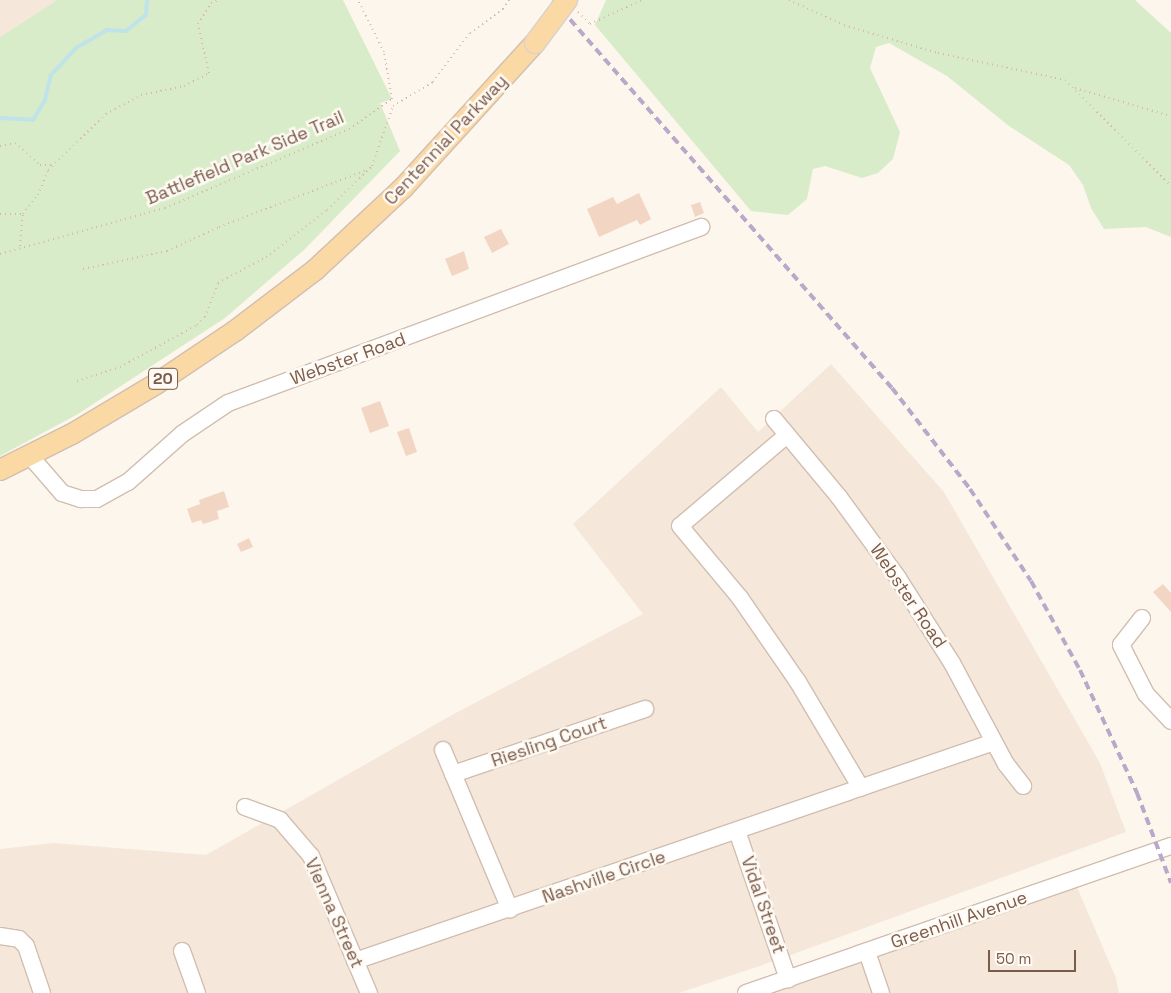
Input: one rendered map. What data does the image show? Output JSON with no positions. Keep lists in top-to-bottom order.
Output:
{
  "streets": {
    "main road": ["Centennial Parkway", "20"],
    "street": [
      "Webster Road",
      "Riesling Court",
      "Nashville Circle",
      "Vidal Street",
      "Vienna Street",
      "Greenhill Avenue"
    ],
    "path": ["Battlefield Park Side Trail"]
  },
  "crossings": [
    ["Centennial Parkway", "Webster Road"],
    ["Centennial Parkway", "20"],
    ["Webster Road", "20"],
    ["Webster Road", "Nashville Circle"],
    ["Nashville Circle", "Vidal Street"],
    ["Nashville Circle", "Vienna Street"],
    ["Vidal Street", "Greenhill Avenue"]
  ],
  "scale_bar": "50 m"
}
